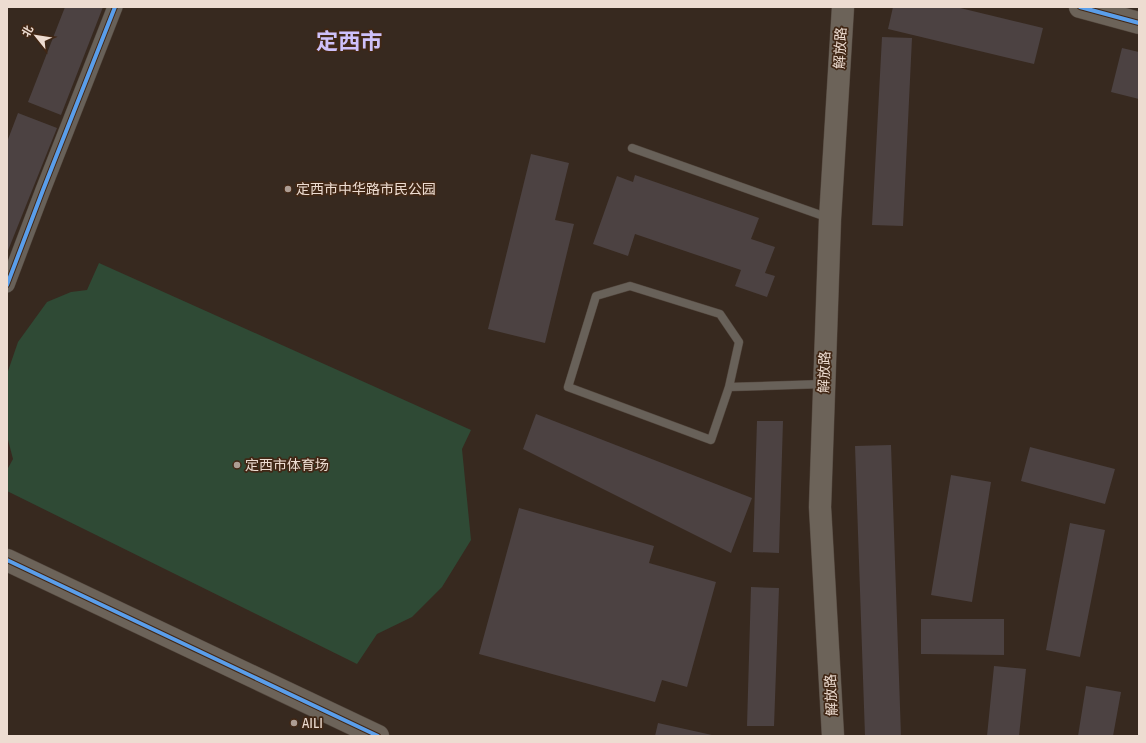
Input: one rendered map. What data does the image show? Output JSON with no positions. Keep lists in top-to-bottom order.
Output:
{
  "streets": {
    "main road": ["解放路"]
  },
  "districts": ["定西市"],
  "places": ["定西市中华路市民公园", "定西市体育场", "AILI"],
  "north": "top left"
}
